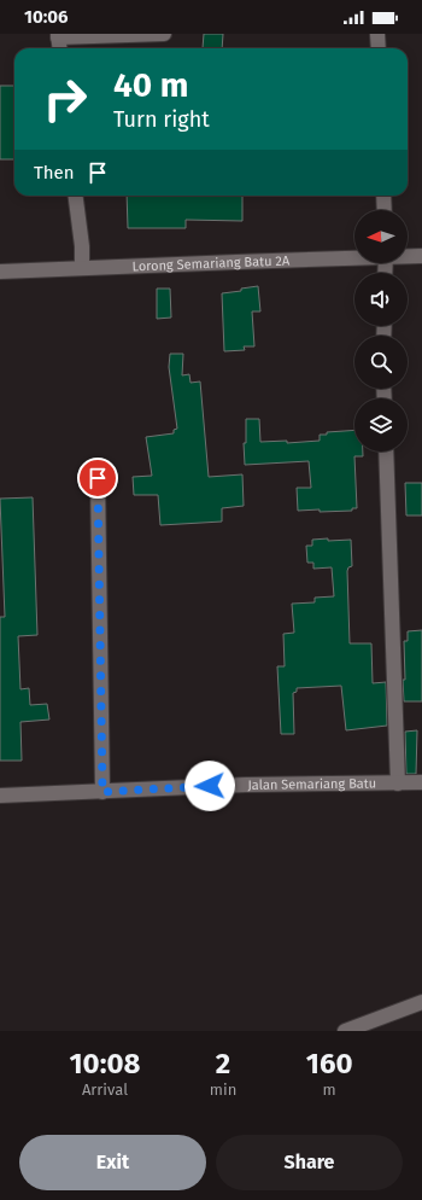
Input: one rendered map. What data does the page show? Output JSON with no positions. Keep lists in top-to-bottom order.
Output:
{
  "streets": {
    "street": ["Lorong Semariang Batu 2A", "Jalan Semariang Batu"]
  },
  "north": "left",
  "page": {
    "status": "10:06",
    "turn": ["40 m", "Turn right"],
    "then": "Then",
    "eta": [
      "10:08",
      "Arrival",
      "2",
      "min",
      "160",
      "m"
    ],
    "buttons": ["Exit", "Share"]
  }
}
